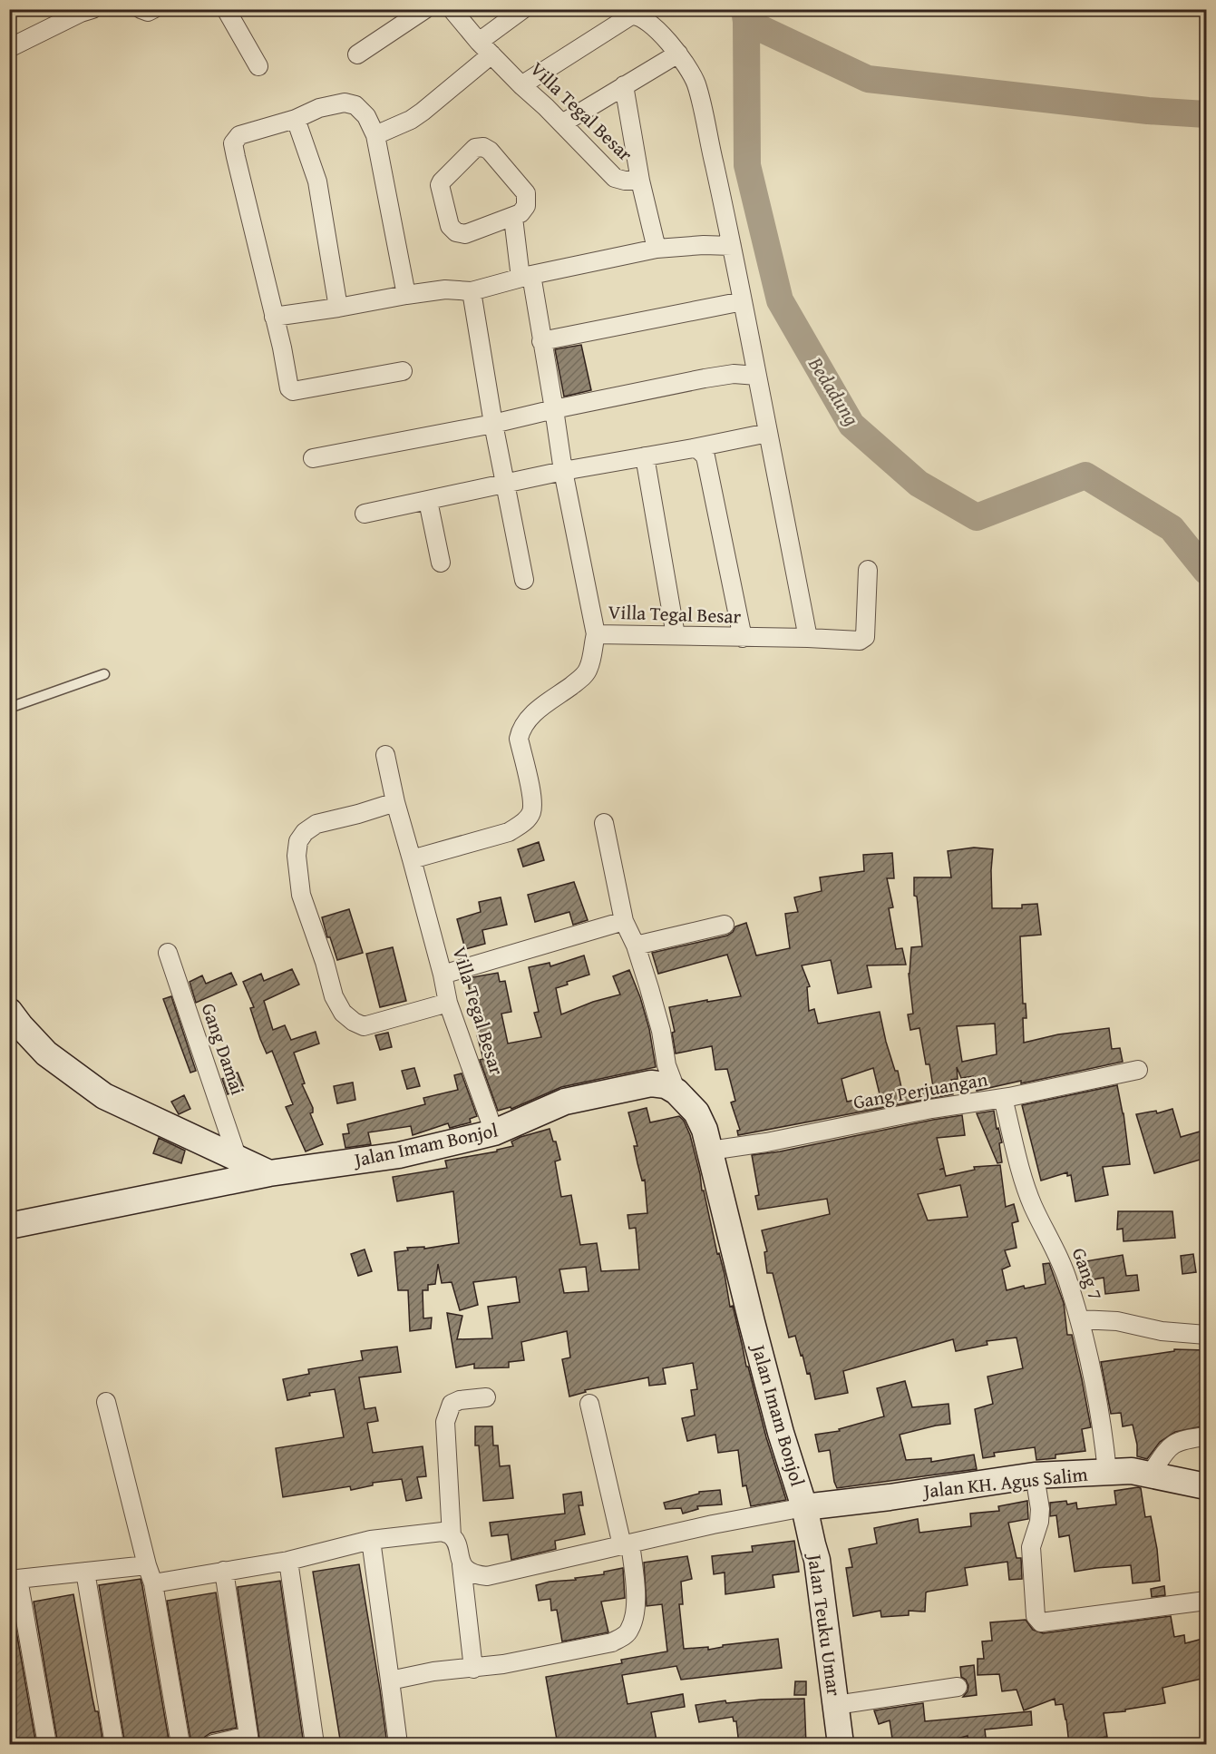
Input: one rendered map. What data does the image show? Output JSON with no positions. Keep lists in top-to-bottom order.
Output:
{
  "streets": {
    "street": [
      "Villa Tegal Besar",
      "Gang Damai",
      "Gang Perjuangan",
      "Jalan Imam Bonjol",
      "Gang 7",
      "Jalan KH. Agus Salim",
      "Jalan Teuku Umar"
    ]
  },
  "crossings": [
    ["Villa Tegal Besar", "Jalan Imam Bonjol"],
    ["Gang Perjuangan", "Jalan Imam Bonjol"],
    ["Gang Perjuangan", "Gang 7"],
    ["Jalan Imam Bonjol", "Jalan KH. Agus Salim"],
    ["Jalan Imam Bonjol", "Jalan Teuku Umar"],
    ["Gang 7", "Jalan KH. Agus Salim"],
    ["Jalan KH. Agus Salim", "Jalan Teuku Umar"]
  ],
  "water": ["Bedadung"]
}
